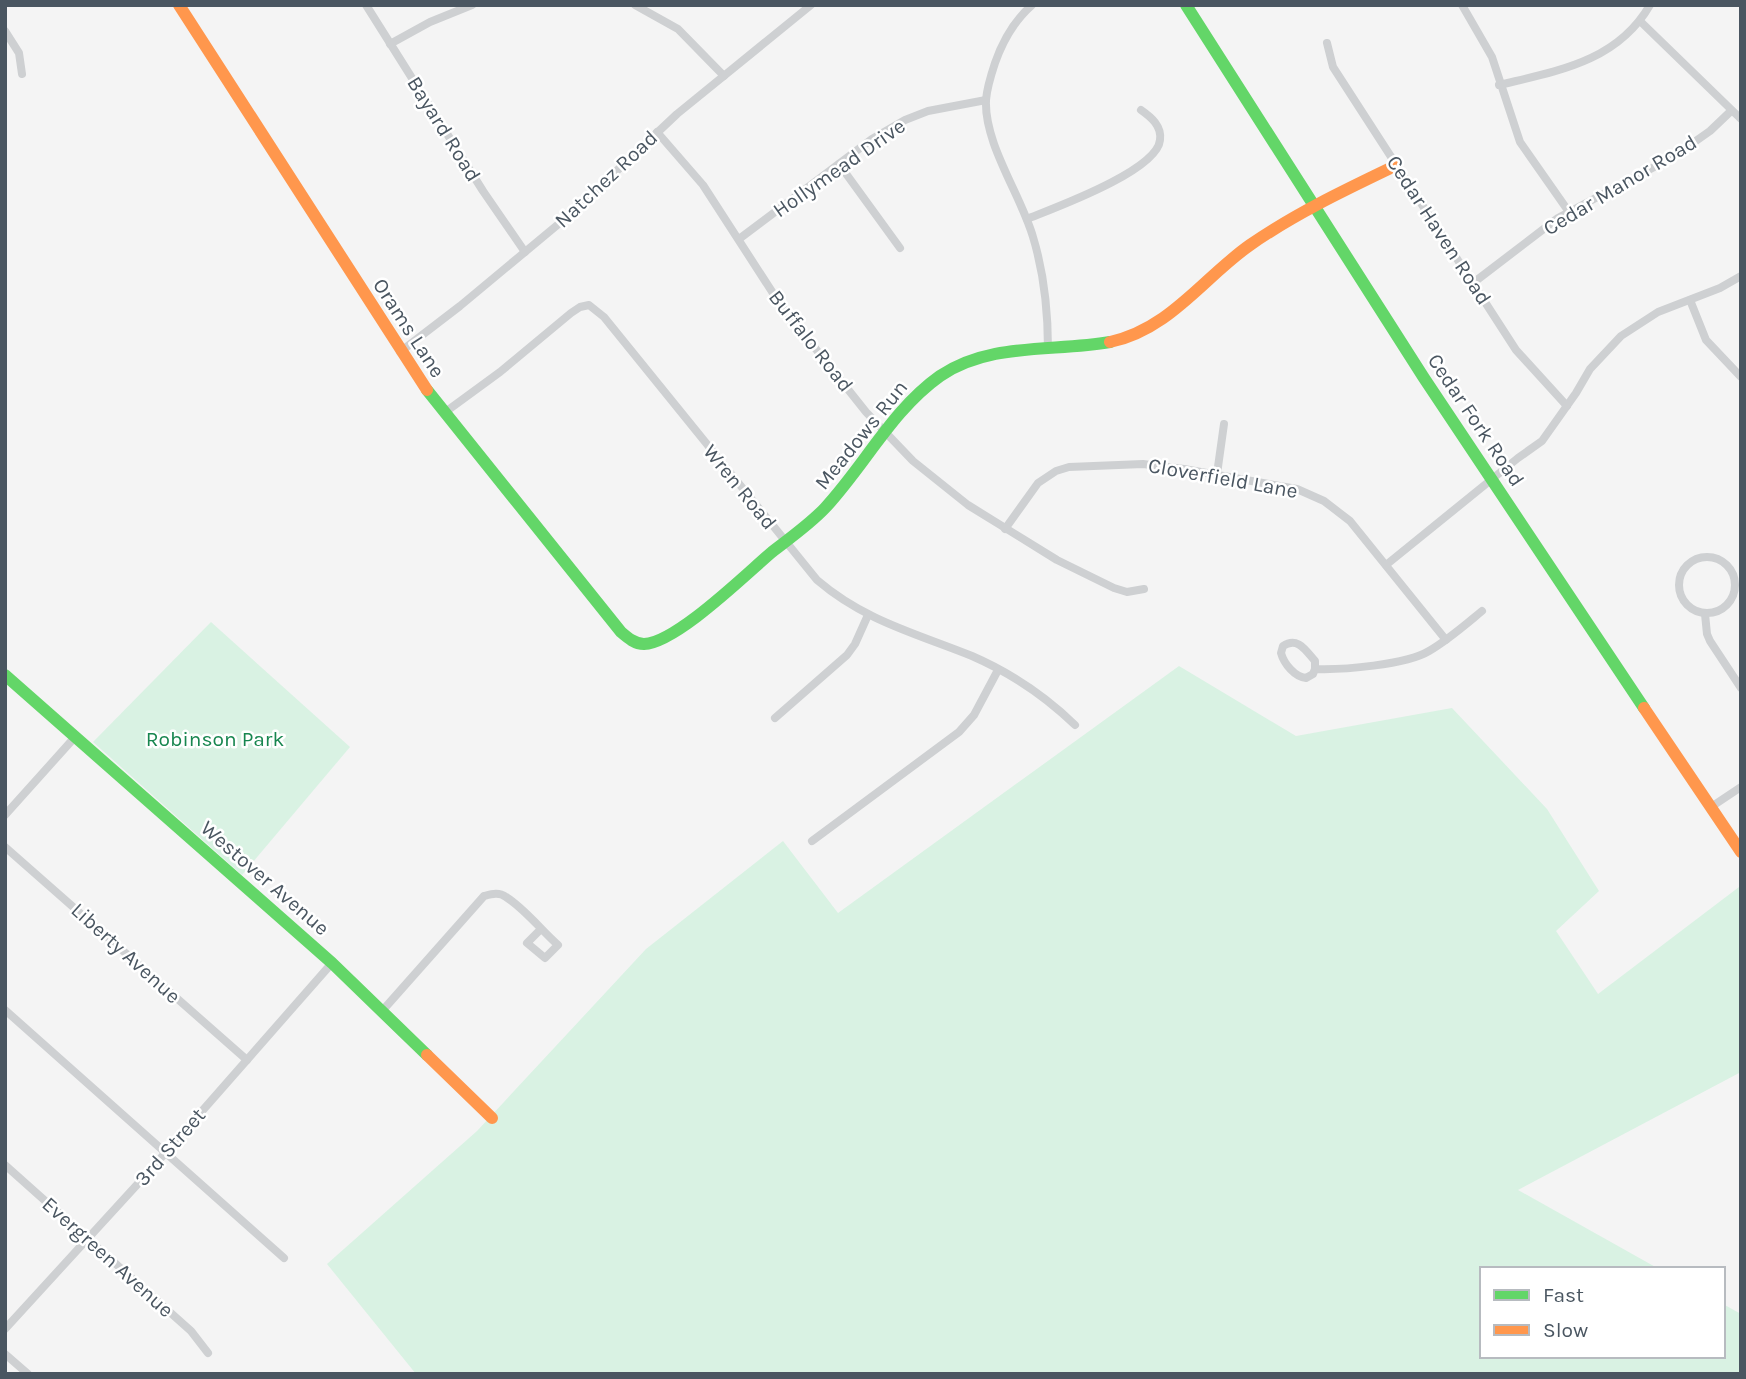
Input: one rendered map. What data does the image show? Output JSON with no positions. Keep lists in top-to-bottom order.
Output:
{
  "streets": {
    "street": [
      "Bayard Road",
      "Hollymead Drive",
      "Natchez Road",
      "Cedar Manor Road",
      "Cedar Haven Road",
      "Orams Lane",
      "Buffalo Road",
      "Cedar Fork Road",
      "Meadows Run",
      "Cloverfield Lane",
      "Wren Road",
      "Westover Avenue",
      "Liberty Avenue",
      "3rd Street",
      "Evergreen Avenue"
    ]
  },
  "crossings": [
    ["Bayard Road", "Natchez Road"],
    ["Hollymead Drive", "Buffalo Road"],
    ["Natchez Road", "Orams Lane"],
    ["Natchez Road", "Buffalo Road"],
    ["Cedar Manor Road", "Cedar Haven Road"],
    ["Cedar Haven Road", "Meadows Run"],
    ["Orams Lane", "Meadows Run"],
    ["Orams Lane", "Wren Road"],
    ["Buffalo Road", "Meadows Run"],
    ["Buffalo Road", "Cloverfield Lane"],
    ["Cedar Fork Road", "Meadows Run"],
    ["Meadows Run", "Wren Road"],
    ["Westover Avenue", "3rd Street"],
    ["Liberty Avenue", "3rd Street"],
    ["3rd Street", "Evergreen Avenue"]
  ],
  "parks": ["Robinson Park"],
  "legend": ["Fast", "Slow"]
}
